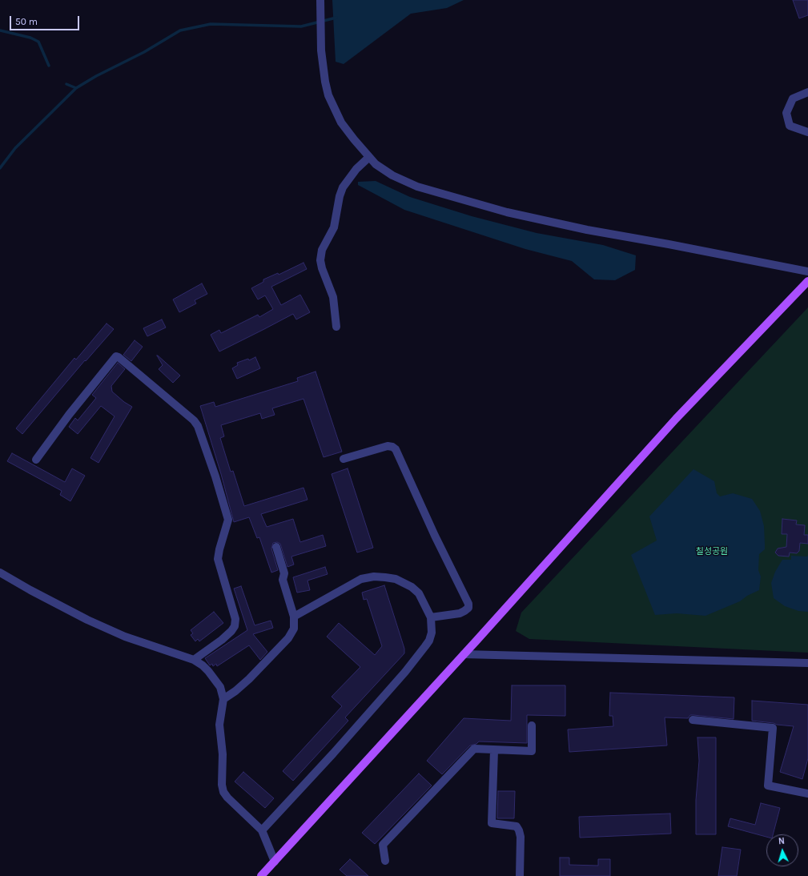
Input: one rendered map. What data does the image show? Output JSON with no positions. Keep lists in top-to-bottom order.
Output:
{
  "parks": ["칠성공원"],
  "scale_bar": "50 m",
  "north": "top"
}
